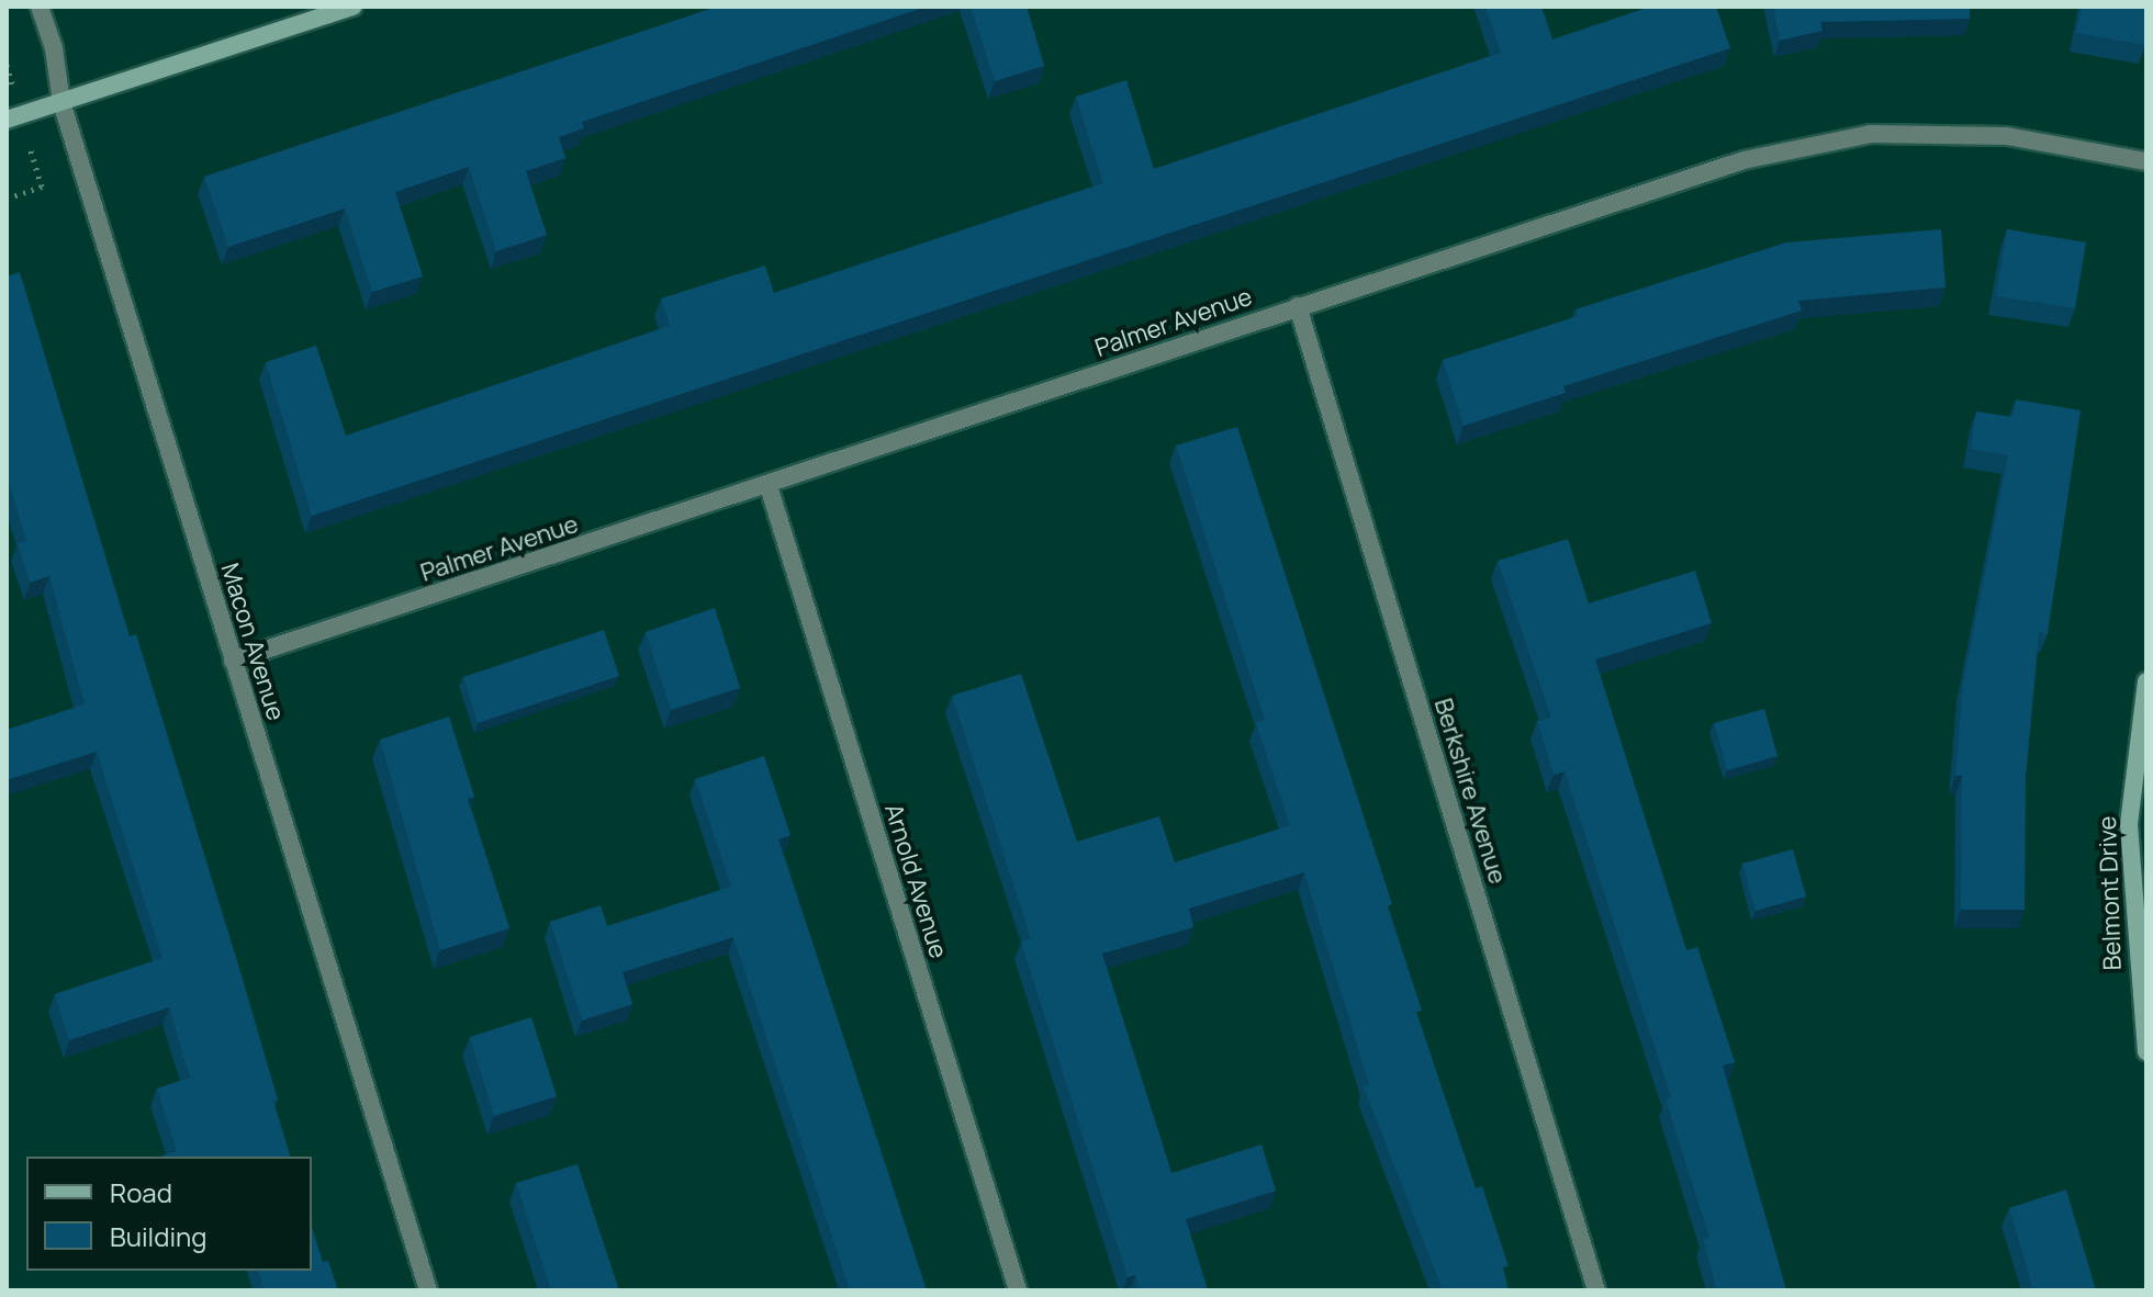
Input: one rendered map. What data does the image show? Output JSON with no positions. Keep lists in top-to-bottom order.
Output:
{
  "streets": {
    "main road": ["Belmont Drive"],
    "street": [
      "Palmer Avenue",
      "Macon Avenue",
      "Berkshire Avenue",
      "Arnold Avenue"
    ]
  },
  "crossings": [
    ["Palmer Avenue", "Macon Avenue"],
    ["Palmer Avenue", "Berkshire Avenue"],
    ["Palmer Avenue", "Arnold Avenue"]
  ],
  "legend": ["Road", "Building"]
}
